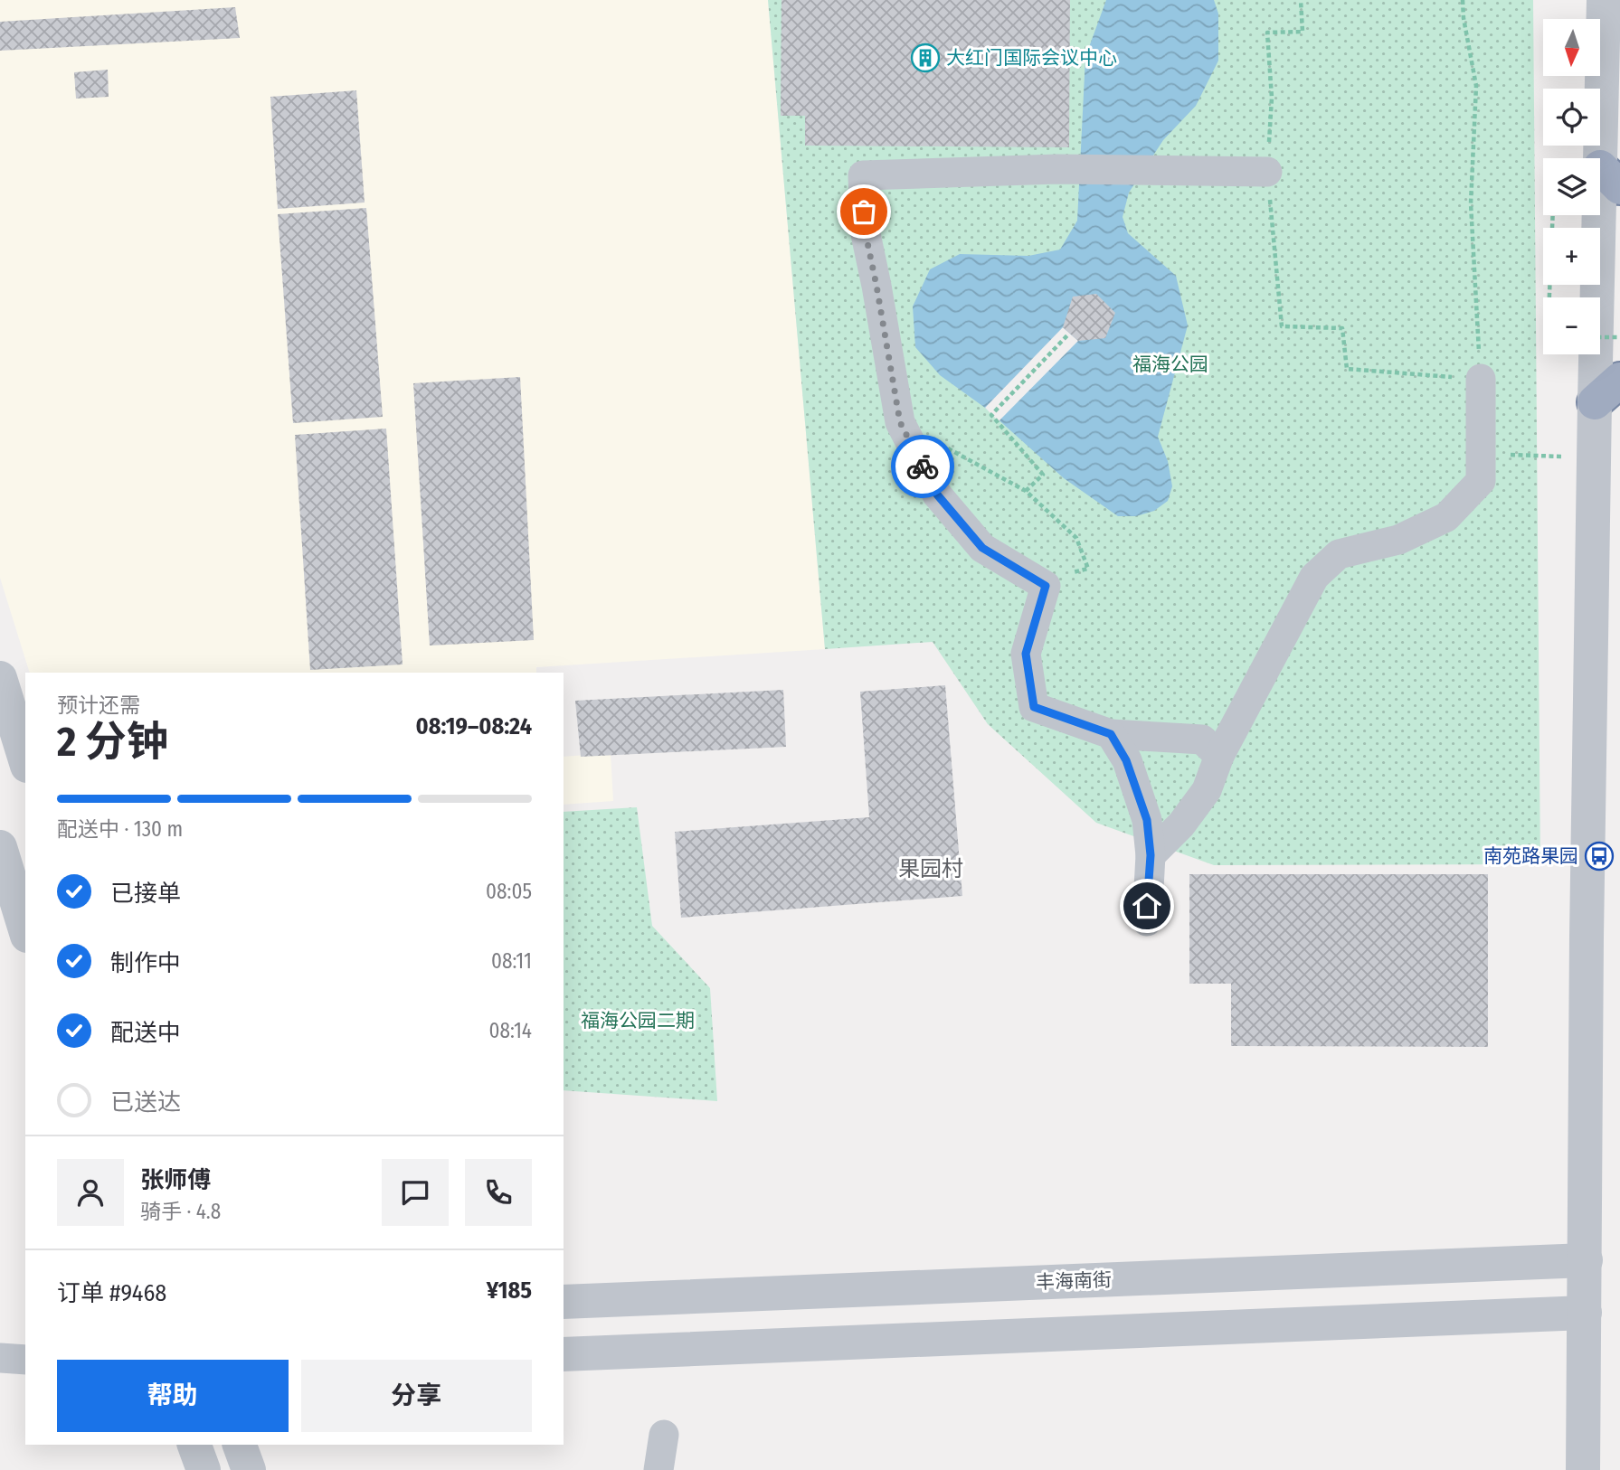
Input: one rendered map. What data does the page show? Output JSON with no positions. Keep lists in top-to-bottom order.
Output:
{
  "streets": {
    "street": ["丰海南街"]
  },
  "districts": ["果园村"],
  "parks": ["福海公园", "福海公园二期"],
  "places": {
    "building": ["大红门国际会议中心"],
    "bus stop": ["南苑路果园"]
  },
  "north": "bottom",
  "page": {
    "map_buttons": ["+", "−"],
    "heading": ["2 分钟", "预计还需", "08:19–08:24"],
    "panel": [
      "张师傅",
      "骑手 · 4.8",
      "订单 #9468",
      "¥185"
    ],
    "bar": "配送中 · 130 m",
    "list": [
      ["已接单", "08:05"],
      ["制作中", "08:11"],
      ["配送中", "08:14"],
      "已送达"
    ],
    "buttons": ["帮助", "分享"]
  }
}
